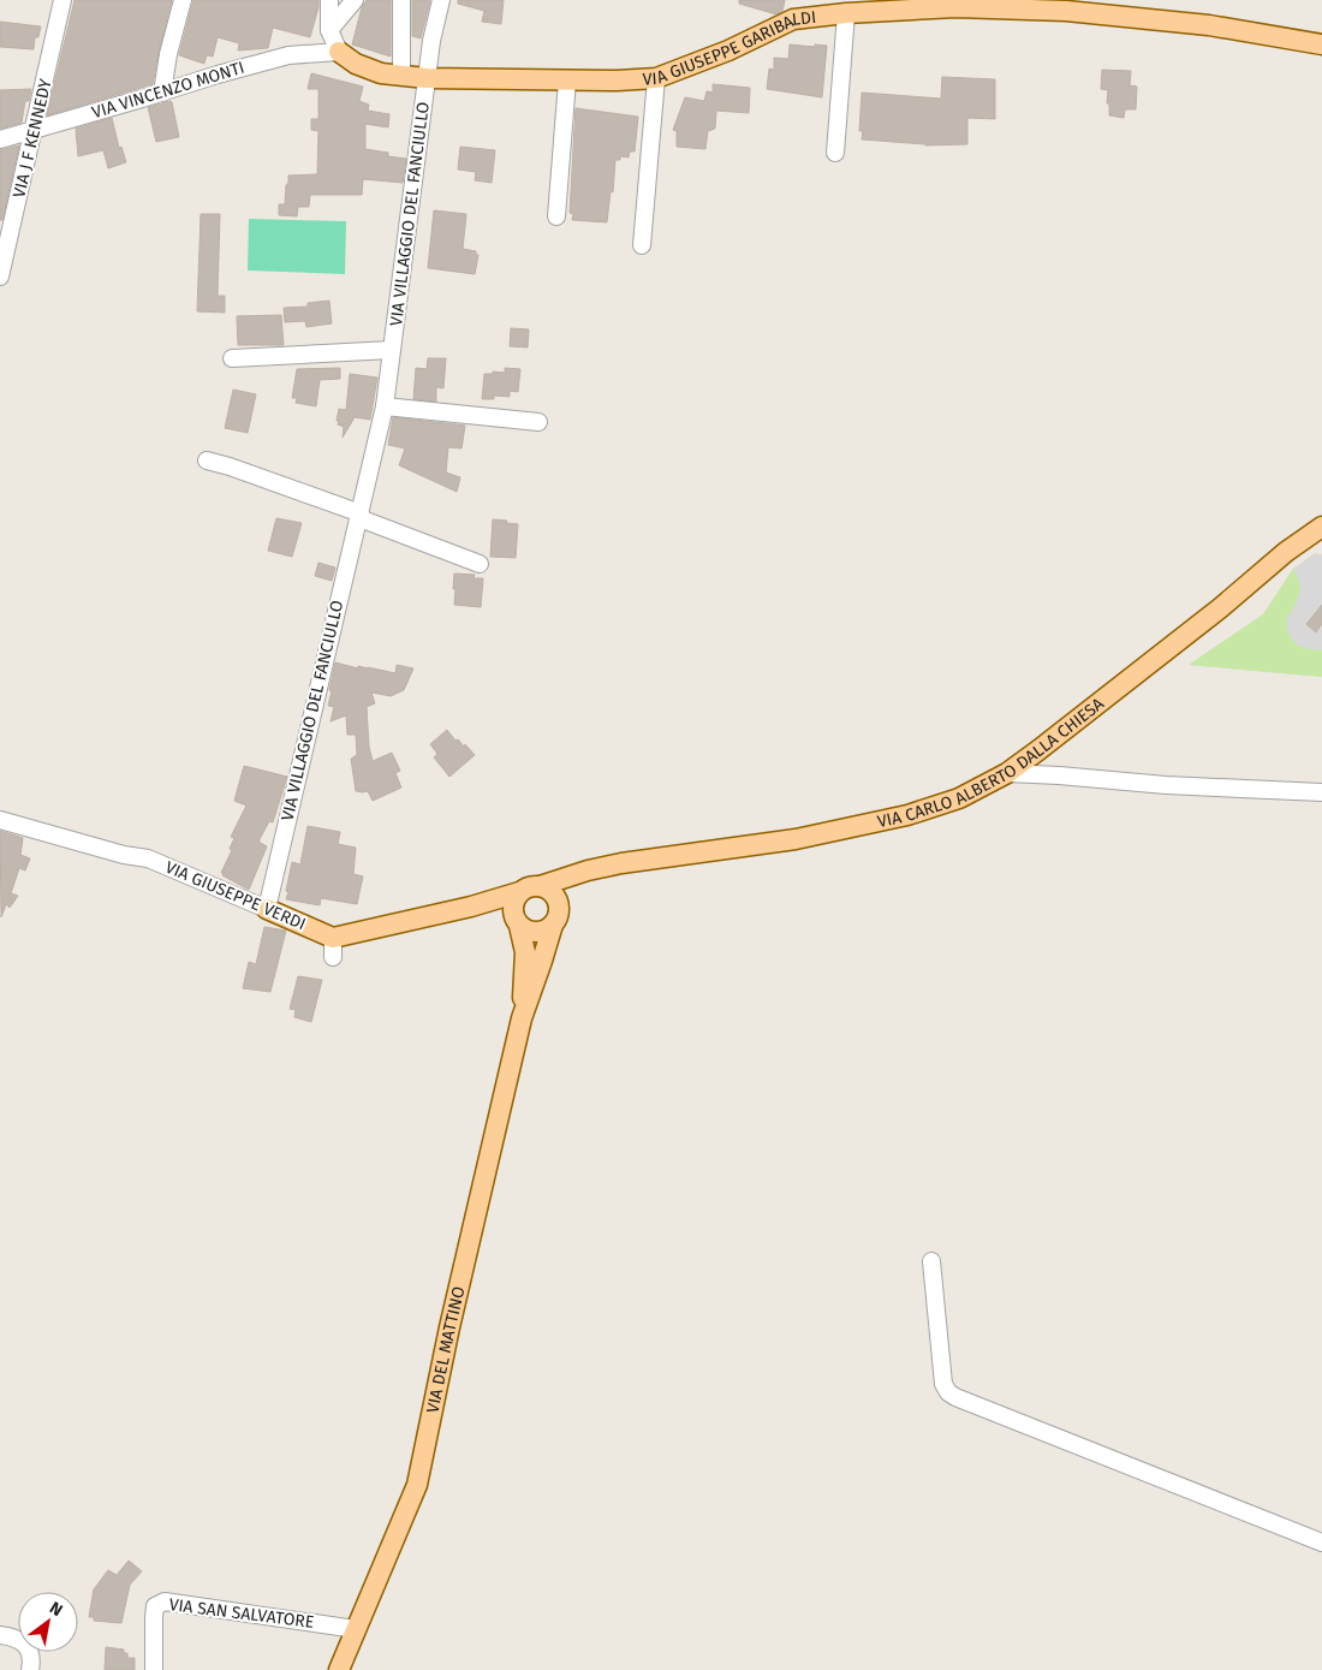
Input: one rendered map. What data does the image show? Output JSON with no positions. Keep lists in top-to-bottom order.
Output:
{
  "streets": {
    "main road": [
      "VIA GIUSEPPE GARIBALDI",
      "VIA CARLO ALBERTO DALLA CHIESA",
      "VIA GIUSEPPE VERDI",
      "VIA DEL MATTINO"
    ],
    "street": [
      "VIA VINCENZO MONTI",
      "VIA J F KENNEDY",
      "VIA VILLAGGIO DEL FANCIULLO",
      "VIA SAN SALVATORE"
    ]
  },
  "crossings": [
    ["VIA GIUSEPPE GARIBALDI", "VIA VINCENZO MONTI"],
    ["VIA GIUSEPPE GARIBALDI", "VIA VILLAGGIO DEL FANCIULLO"],
    ["VIA VINCENZO MONTI", "VIA J F KENNEDY"],
    ["VIA VILLAGGIO DEL FANCIULLO", "VIA GIUSEPPE VERDI"],
    ["VIA CARLO ALBERTO DALLA CHIESA", "VIA GIUSEPPE VERDI"],
    ["VIA CARLO ALBERTO DALLA CHIESA", "VIA DEL MATTINO"],
    ["VIA GIUSEPPE VERDI", "VIA DEL MATTINO"],
    ["VIA DEL MATTINO", "VIA SAN SALVATORE"]
  ],
  "north": "top right"
}
